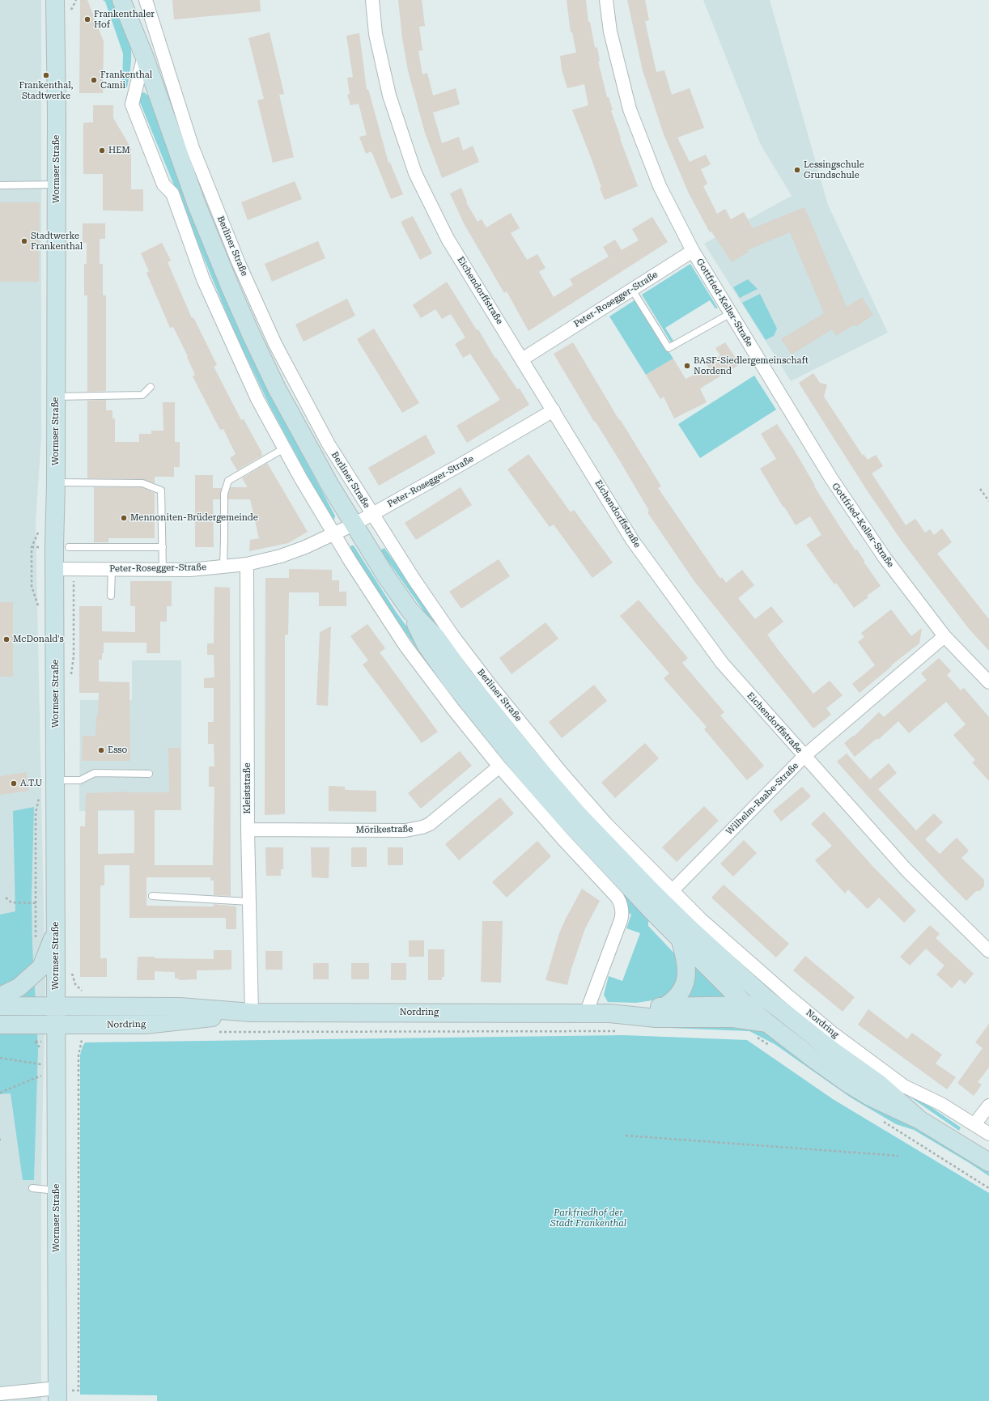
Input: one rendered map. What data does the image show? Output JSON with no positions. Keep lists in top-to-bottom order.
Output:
{
  "streets": {
    "main road": ["Wormser Straße", "Berliner Straße", "Nordring"],
    "street": [
      "Eichendorffstraße",
      "Peter-Rosegger-Straße",
      "Gottfried-Keller-Straße",
      "Kleiststraße",
      "Wilhelm-Raabe-Straße",
      "Mörikestraße"
    ]
  },
  "crossings": [
    ["Wormser Straße", "Peter-Rosegger-Straße"],
    ["Wormser Straße", "Nordring"],
    ["Berliner Straße", "Peter-Rosegger-Straße"],
    ["Berliner Straße", "Wilhelm-Raabe-Straße"],
    ["Berliner Straße", "Mörikestraße"],
    ["Berliner Straße", "Nordring"],
    ["Eichendorffstraße", "Peter-Rosegger-Straße"],
    ["Eichendorffstraße", "Wilhelm-Raabe-Straße"],
    ["Peter-Rosegger-Straße", "Gottfried-Keller-Straße"],
    ["Peter-Rosegger-Straße", "Kleiststraße"],
    ["Gottfried-Keller-Straße", "Wilhelm-Raabe-Straße"],
    ["Kleiststraße", "Mörikestraße"],
    ["Kleiststraße", "Nordring"],
    ["Wilhelm-Raabe-Straße", "Nordring"]
  ],
  "parks": ["Parkfriedhof der Stadt Frankenthal"],
  "places": [
    "Frankenthaler Hof",
    "Frankenthal, Stadtwerke",
    "Frankenthal Camii",
    "HEM",
    "Lessingschule Grundschule",
    "Stadtwerke Frankenthal",
    "BASF-Siedlergemeinschaft Nordend",
    "Mennoniten-Brüdergemeinde",
    "McDonald's",
    "Esso",
    "A.T.U"
  ]
}
